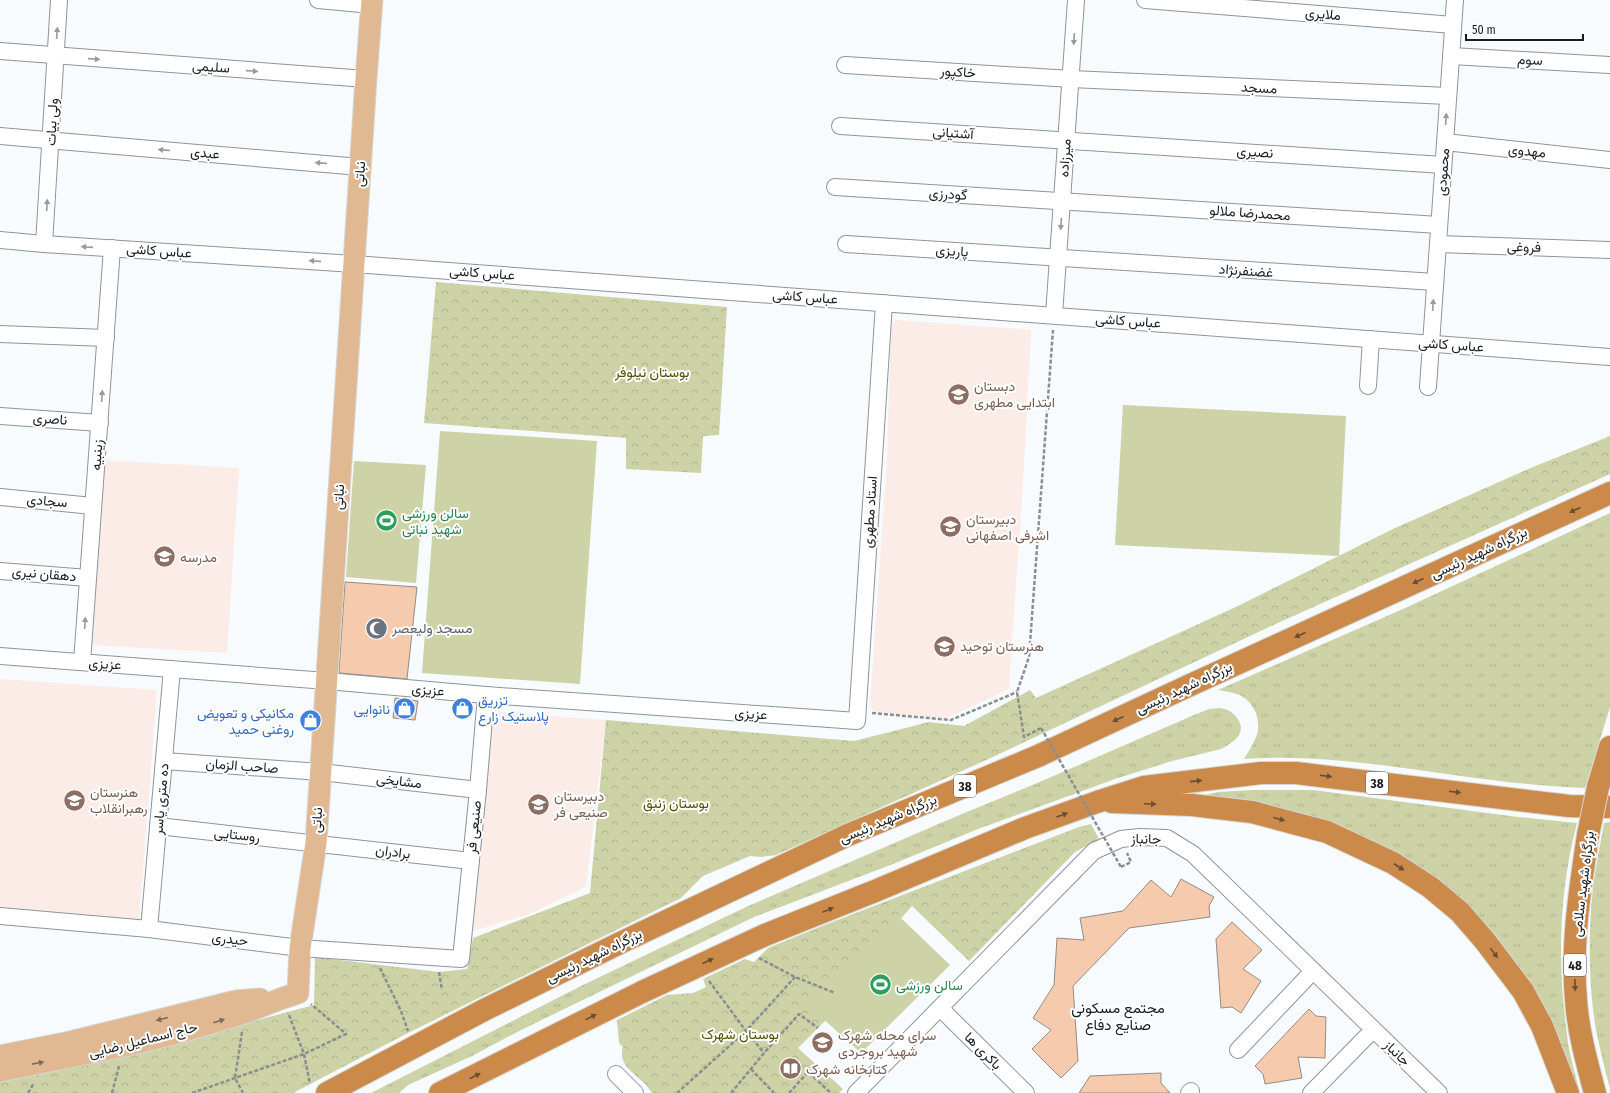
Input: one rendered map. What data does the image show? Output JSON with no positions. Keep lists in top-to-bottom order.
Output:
{
  "streets": {
    "highway": [
      "بزرگراه شهید رئیسی",
      "38",
      "بزرگراه شهید سلامی",
      "48"
    ],
    "main road": ["نباتی", "حاج اسماعیل رضایی"],
    "street": [
      "ملایری",
      "سوم",
      "سلیمی",
      "خاکپور",
      "مسجد",
      "ولی بیات",
      "آشتیانی",
      "مهدوی",
      "نصیری",
      "عبدی",
      "میرزاده",
      "محمودی",
      "گودرزی",
      "محمدرضا ملالو",
      "فروغی",
      "عباس کاشی",
      "پاریزی",
      "غضنفرنژاد",
      "ناصری",
      "زینبیه",
      "سجادی",
      "استاد مطهری",
      "دهقان نیری",
      "عزیزی",
      "صاحب الزمان",
      "مشایخی",
      "ده متری یاسر",
      "صنیعی فر",
      "روستایی",
      "جانباز",
      "برادران",
      "حیدری",
      "باکری ها"
    ]
  },
  "crossings": [
    ["ملایری", "محمودی"],
    ["سوم", "محمودی"],
    ["سلیمی", "ولی بیات"],
    ["سلیمی", "نباتی"],
    ["خاکپور", "مسجد"],
    ["خاکپور", "میرزاده"],
    ["مسجد", "میرزاده"],
    ["مسجد", "محمودی"],
    ["ولی بیات", "عبدی"],
    ["ولی بیات", "عباس کاشی"],
    ["آشتیانی", "نصیری"],
    ["آشتیانی", "میرزاده"],
    ["مهدوی", "محمودی"],
    ["نصیری", "میرزاده"],
    ["نصیری", "محمودی"],
    ["عبدی", "نباتی"],
    ["میرزاده", "گودرزی"],
    ["میرزاده", "محمدرضا ملالو"],
    ["میرزاده", "عباس کاشی"],
    ["میرزاده", "پاریزی"],
    ["میرزاده", "غضنفرنژاد"],
    ["محمودی", "محمدرضا ملالو"],
    ["محمودی", "فروغی"],
    ["محمودی", "عباس کاشی"],
    ["محمودی", "غضنفرنژاد"],
    ["نباتی", "عباس کاشی"],
    ["نباتی", "عزیزی"],
    ["نباتی", "صاحب الزمان"],
    ["نباتی", "مشایخی"],
    ["نباتی", "روستایی"],
    ["نباتی", "برادران"],
    ["نباتی", "حیدری"],
    ["نباتی", "حاج اسماعیل رضایی"],
    ["گودرزی", "محمدرضا ملالو"],
    ["عباس کاشی", "زینبیه"],
    ["عباس کاشی", "استاد مطهری"],
    ["پاریزی", "غضنفرنژاد"],
    ["ناصری", "زینبیه"],
    ["زینبیه", "سجادی"],
    ["زینبیه", "دهقان نیری"],
    ["زینبیه", "عزیزی"],
    ["استاد مطهری", "عزیزی"],
    ["عزیزی", "ده متری یاسر"],
    ["عزیزی", "صنیعی فر"],
    ["صاحب الزمان", "مشایخی"],
    ["صاحب الزمان", "ده متری یاسر"],
    ["مشایخی", "صنیعی فر"],
    ["ده متری یاسر", "روستایی"],
    ["ده متری یاسر", "حیدری"],
    ["صنیعی فر", "برادران"],
    ["صنیعی فر", "حیدری"],
    ["روستایی", "برادران"],
    ["جانباز", "باکری ها"]
  ],
  "one_way": [
    "سلیمی",
    "ولی بیات",
    "عبدی",
    "میرزاده",
    "زینبیه",
    "بزرگراه شهید سلامی"
  ],
  "districts": ["مجتمع مسکونی صنایع دفاع"],
  "parks": ["بوستان نیلوفر", "بوستان زنبق", "بوستان شهرک"],
  "places": {
    "school or university": [
      "دبستان ابتدایی مطهری",
      "دبیرستان اشرفی اصفهانی",
      "مدرسه",
      "هنرستان توحید",
      "هنرستان رهبرانقلاب",
      "دبیرستان صنیعی فر",
      "سرای محله شهرک شهید بروجردی"
    ],
    "sports": ["سالن ورزشی شهید نباتی", "سالن ورزشی"],
    "mosque": ["مسجد ولیعصر"],
    "shop": ["تزریق پلاستیک زارع", "نانوایی", "مکانیکی و تعویض روغنی حمید"],
    "library": ["کتابخانه شهرک"]
  },
  "scale_bar": "50 m"
}
